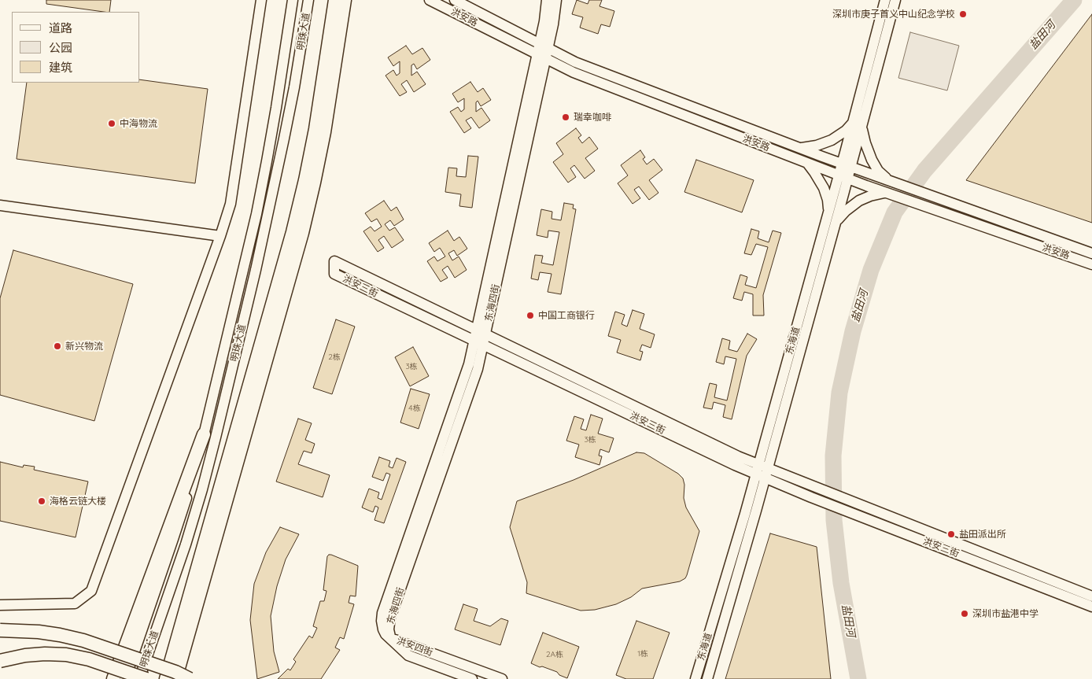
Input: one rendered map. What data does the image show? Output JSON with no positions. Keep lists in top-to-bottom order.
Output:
{
  "streets": {
    "street": [
      "洪安路",
      "明珠大道",
      "洪安三街",
      "东海四街",
      "东海道",
      "洪安四街"
    ]
  },
  "crossings": [
    ["洪安路", "东海四街"],
    ["洪安路", "东海道"],
    ["洪安三街", "东海四街"],
    ["洪安三街", "东海道"],
    ["东海四街", "洪安四街"]
  ],
  "water": ["盐田河"],
  "places": [
    "深圳市庚子首义中山纪念学校",
    "瑞幸咖啡",
    "中海物流",
    "中国工商银行",
    "新兴物流",
    "海格云链大楼",
    "盐田派出所",
    "深圳市盐港中学"
  ],
  "house_numbers": [
    "2栋",
    "3栋",
    "4栋",
    "3栋",
    "1栋",
    "2A栋"
  ],
  "legend": ["道路", "公园", "建筑"]
}
